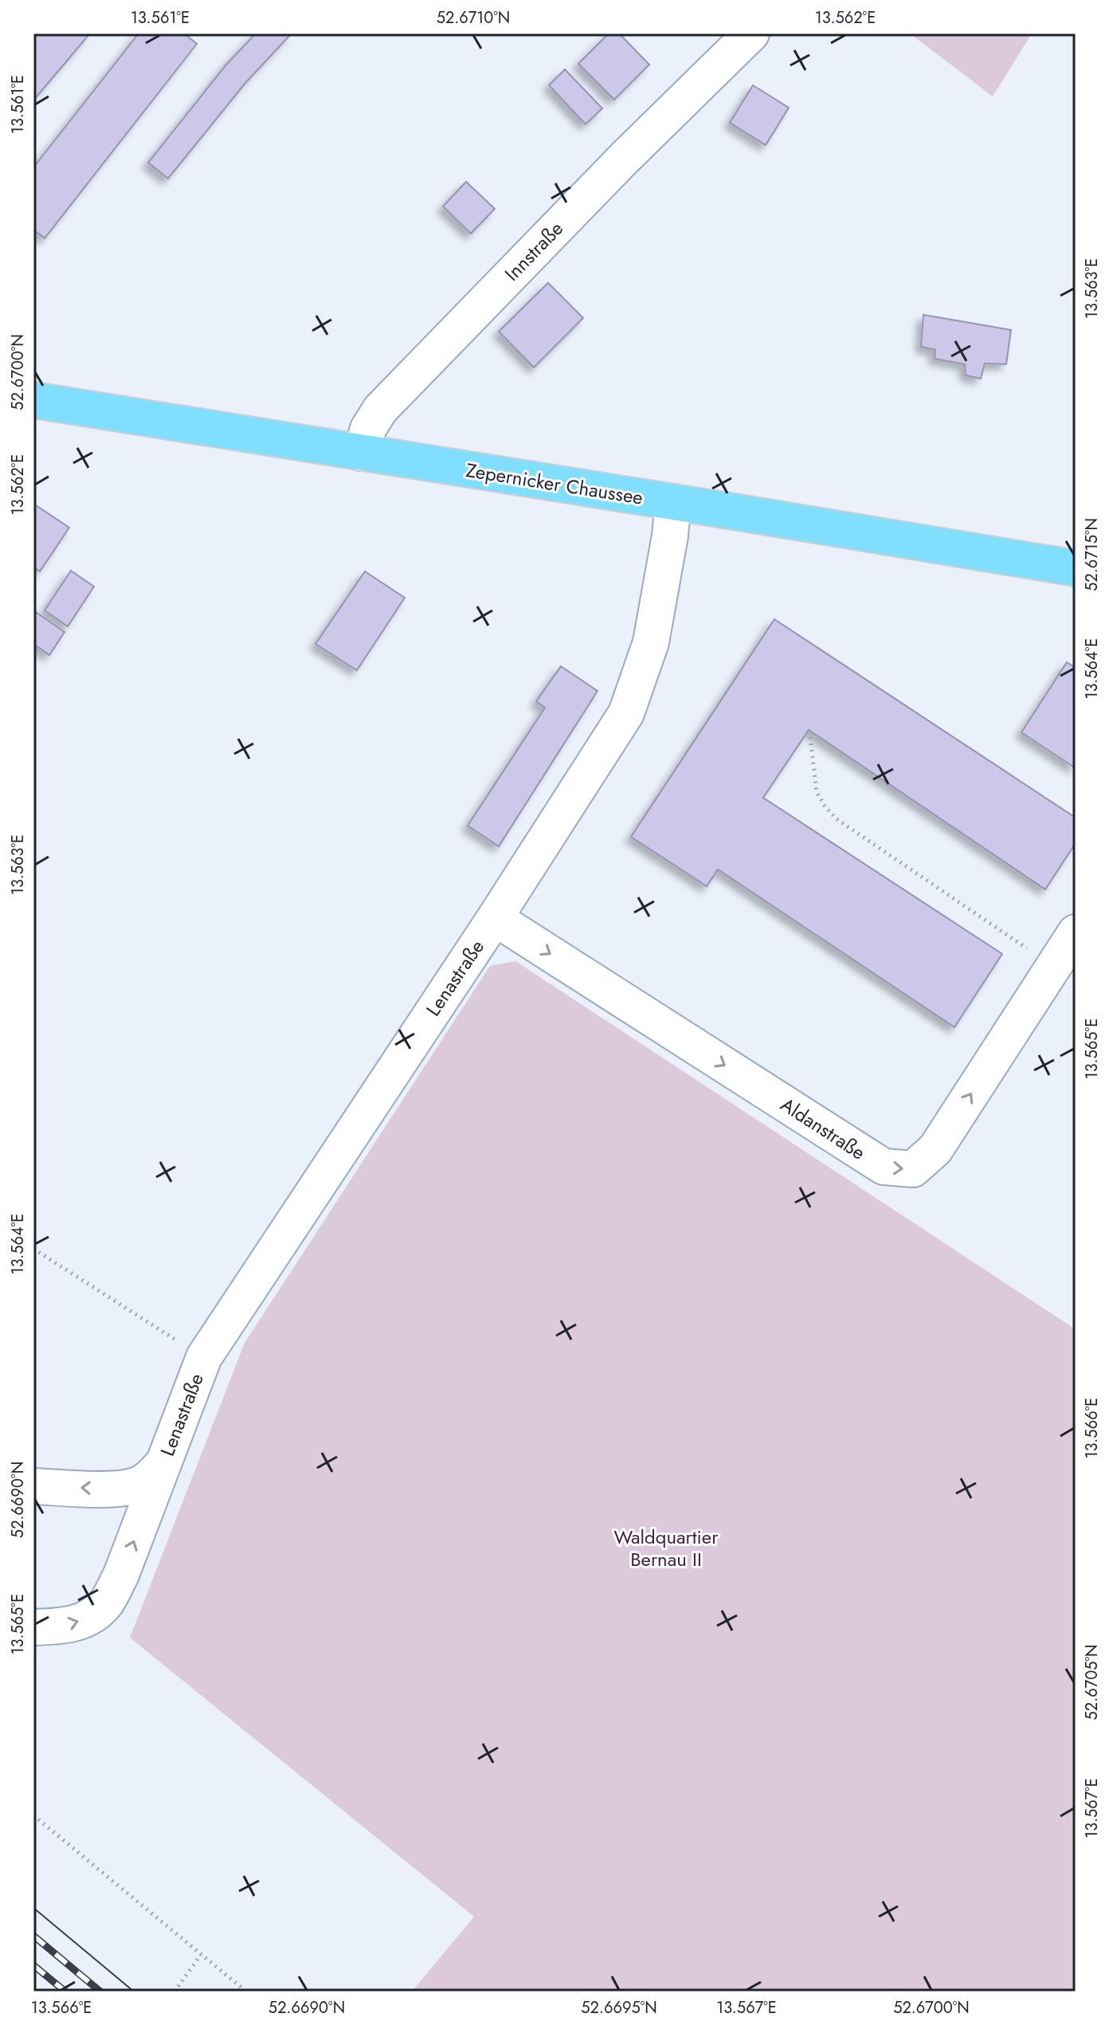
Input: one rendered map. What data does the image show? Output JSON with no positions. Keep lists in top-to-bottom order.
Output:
{
  "streets": {
    "main road": ["Zepernicker Chaussee"],
    "street": ["Innstraße", "Lenastraße", "Aldanstraße"]
  },
  "crossings": [
    ["Innstraße", "Zepernicker Chaussee"],
    ["Zepernicker Chaussee", "Lenastraße"],
    ["Lenastraße", "Aldanstraße"]
  ],
  "parks": ["Waldquartier Bernau II"],
  "coordinates": [
    "13.561°E",
    "52.6710°N",
    "13.562°E",
    "13.563°E",
    "52.6700°N",
    "52.6715°N",
    "13.564°E",
    "13.565°E",
    "13.566°E",
    "52.6690°N",
    "52.6705°N",
    "13.567°E",
    "52.6695°N"
  ]
}
